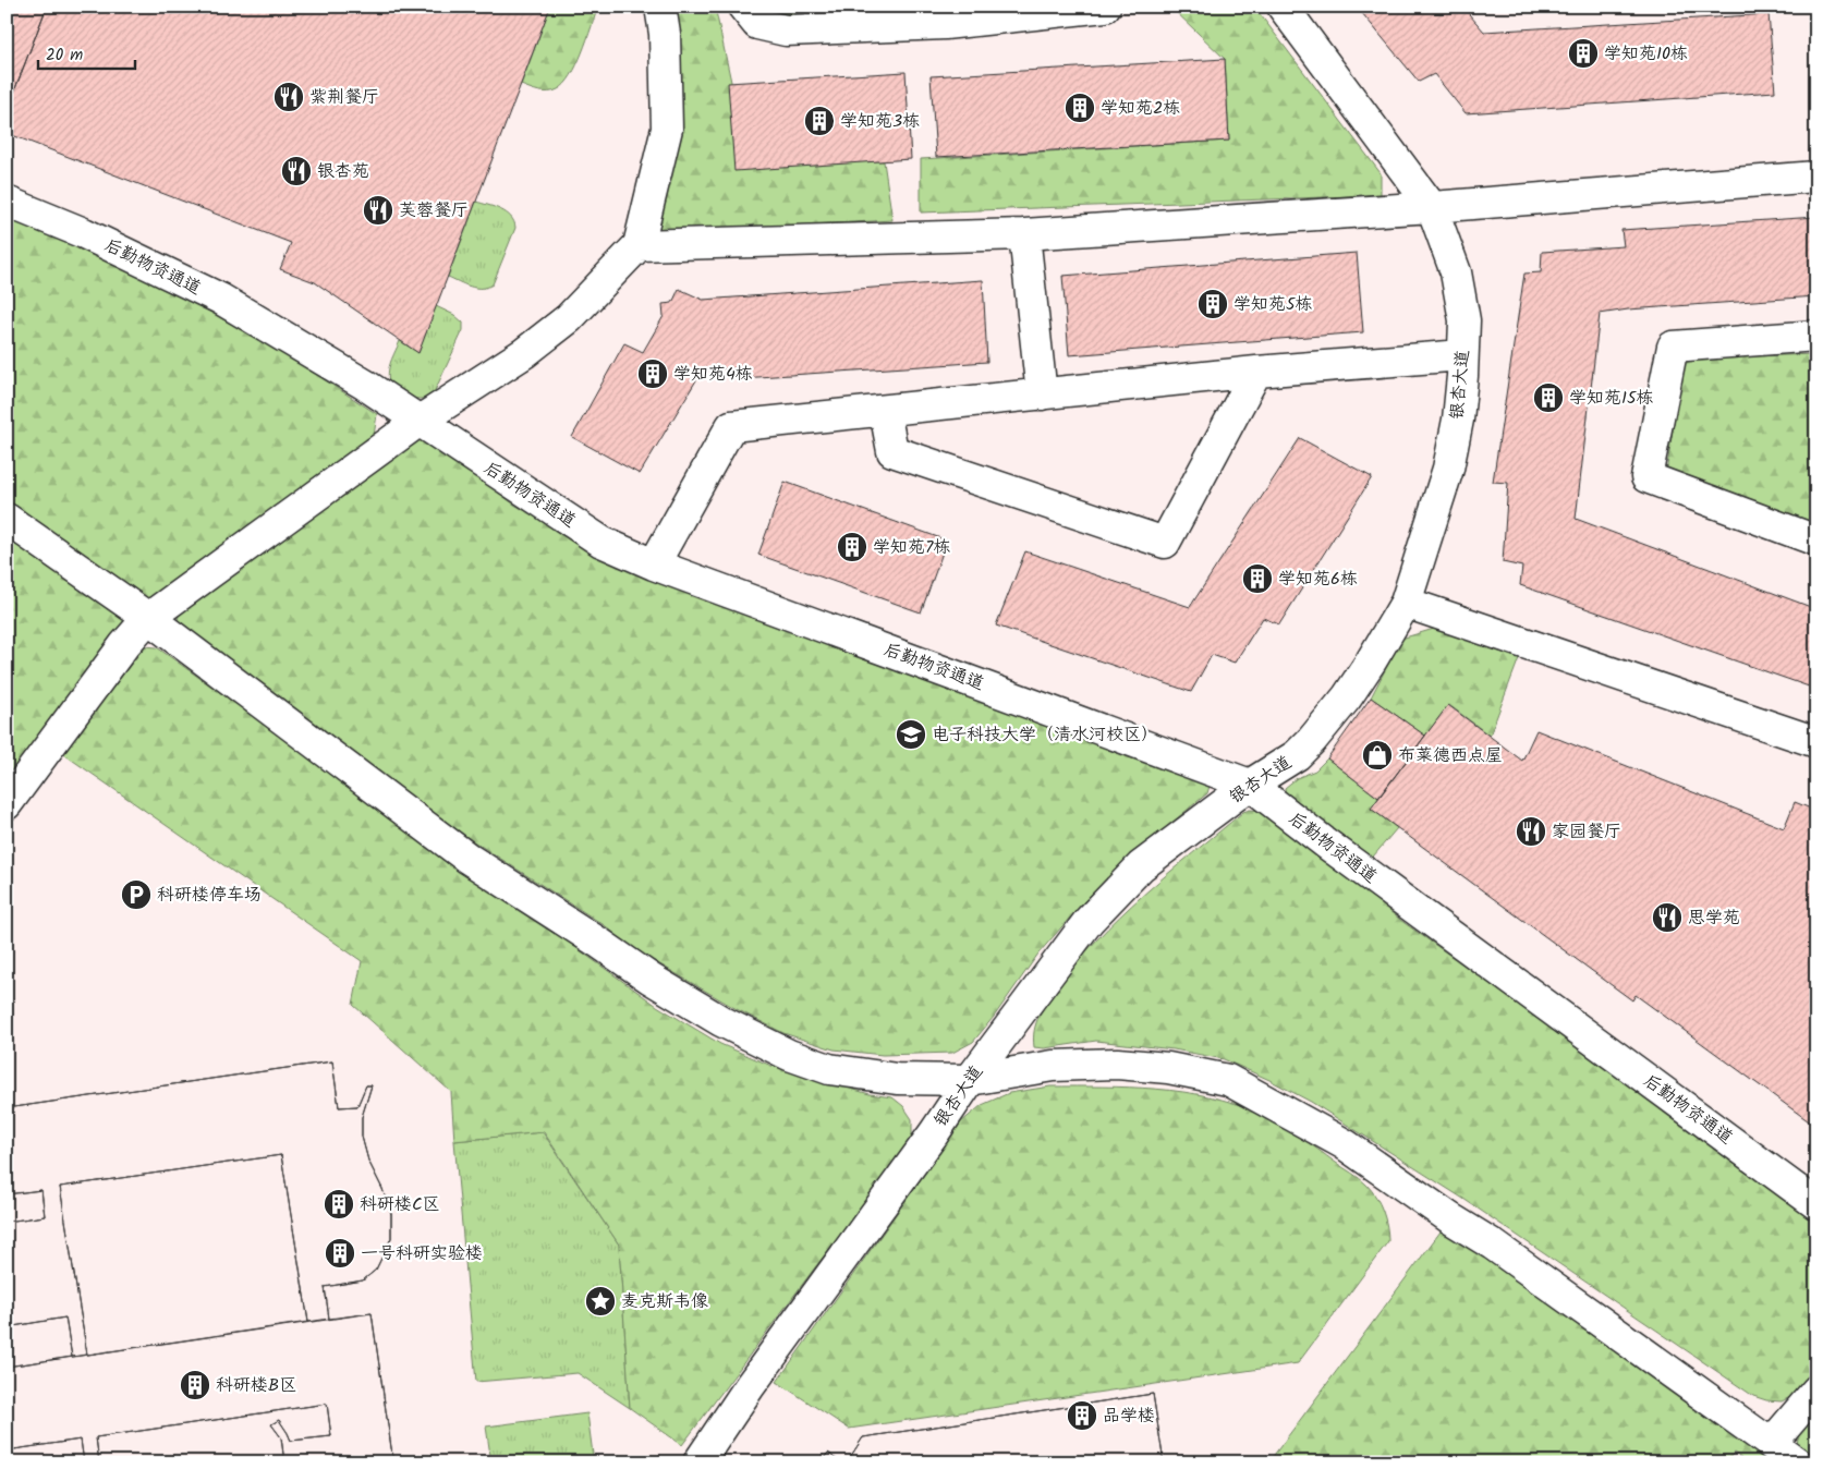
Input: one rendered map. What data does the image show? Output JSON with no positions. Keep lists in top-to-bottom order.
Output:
{
  "streets": {
    "street": ["后勤物资通道", "银杏大道"]
  },
  "crossings": [
    ["后勤物资通道", "银杏大道"]
  ],
  "places": {
    "building": [
      "学知苑10栋",
      "学知苑2栋",
      "学知苑3栋",
      "学知苑5栋",
      "学知苑4栋",
      "学知苑15栋",
      "学知苑7栋",
      "学知苑6栋",
      "科研楼C区",
      "一号科研实验楼",
      "科研楼B区",
      "品学楼"
    ],
    "restaurant": [
      "紫荆餐厅",
      "银杏苑",
      "芙蓉餐厅",
      "家园餐厅",
      "思学苑"
    ],
    "school or university": ["电子科技大学（清水河校区）"],
    "shop": ["布莱德西点屋"],
    "parking": ["科研楼停车场"],
    "place": ["麦克斯韦像"]
  },
  "scale_bar": "20 m"
}
